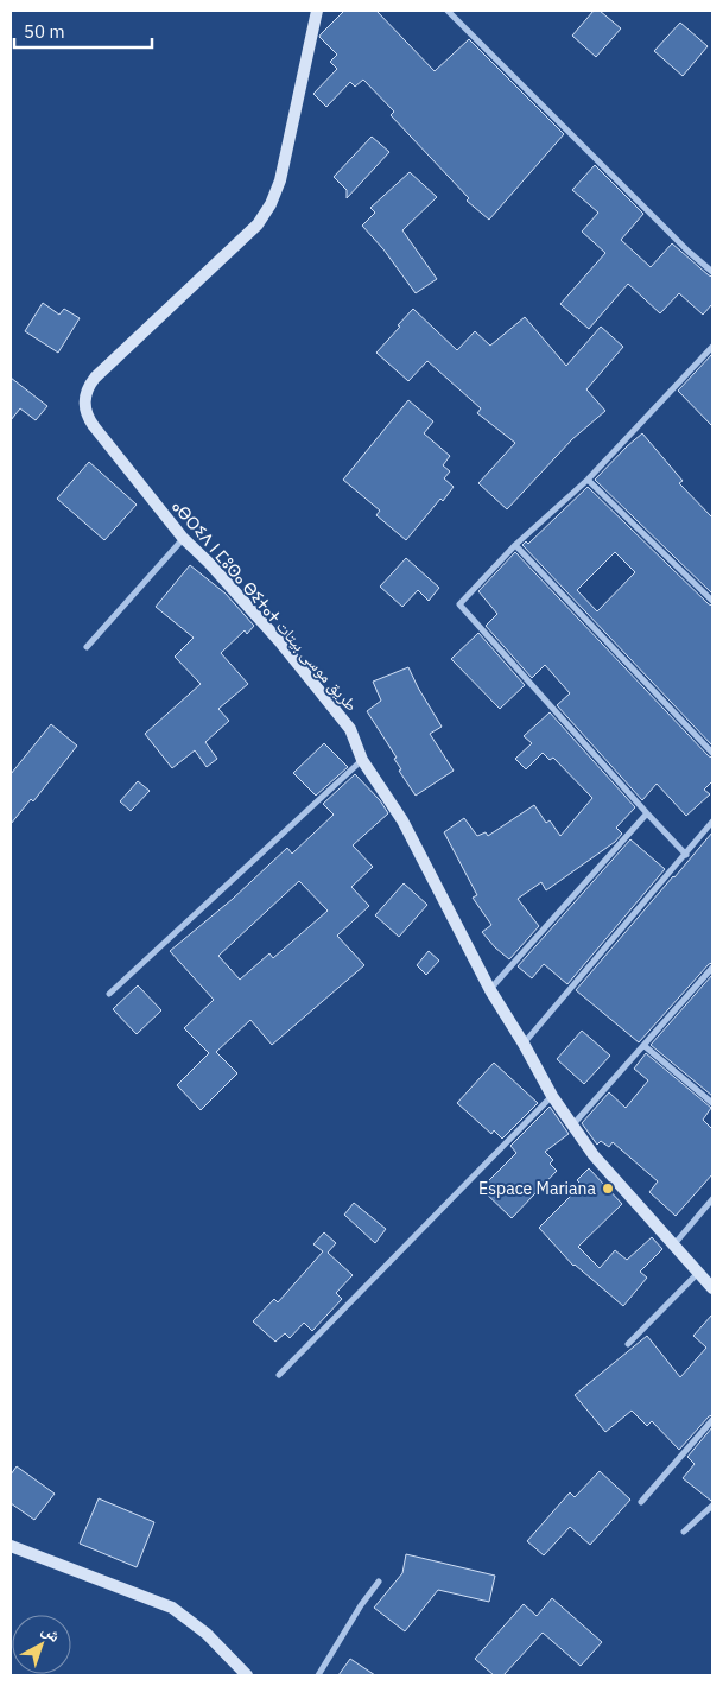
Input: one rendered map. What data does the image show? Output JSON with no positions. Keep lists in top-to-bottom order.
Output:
{
  "streets": {
    "street": ["ⴰⴱⵔⵉⴷ ⵏ ⵎⵓⵙⴰ ⴱⵉⵜⴰⵜ طريق موسى بيتات"]
  },
  "places": ["Espace Mariana"],
  "scale_bar": "50 m",
  "north": "top right"
}
